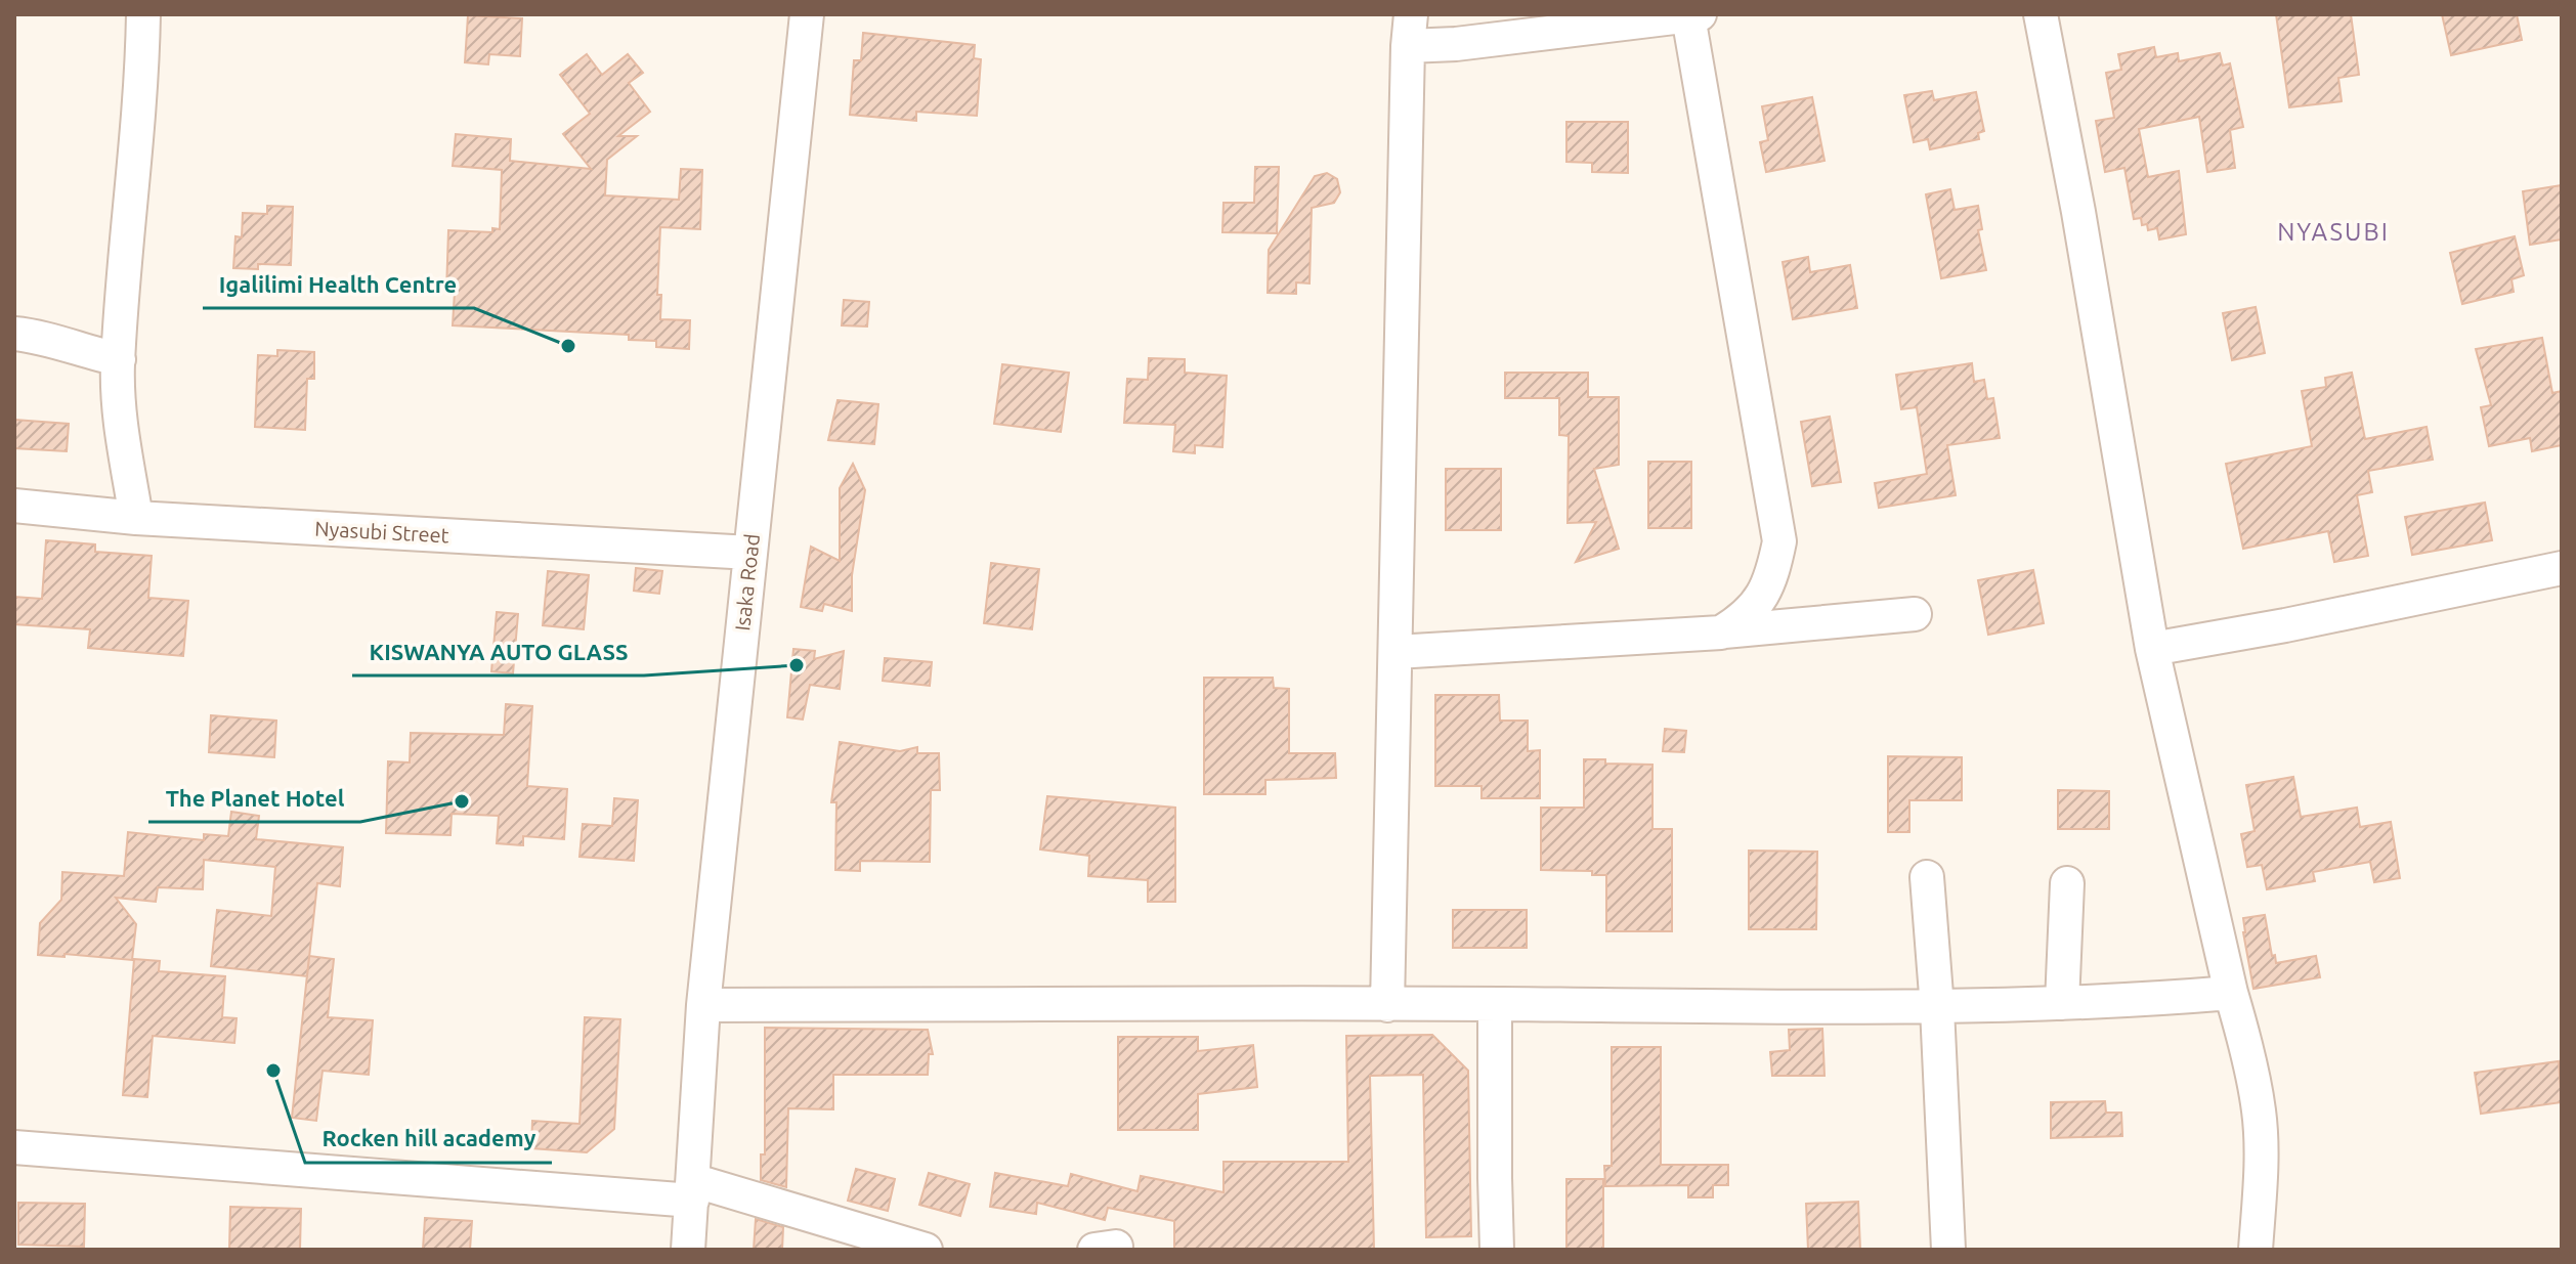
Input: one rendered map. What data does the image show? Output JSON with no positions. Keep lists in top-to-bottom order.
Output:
{
  "streets": {
    "street": ["Nyasubi Street", "Isaka Road"]
  },
  "crossings": [
    ["Nyasubi Street", "Isaka Road"]
  ],
  "districts": ["NYASUBI"],
  "places": [
    "Igalilimi Health Centre",
    "KISWANYA AUTO GLASS",
    "The Planet Hotel",
    "Rocken hill academy"
  ]
}
